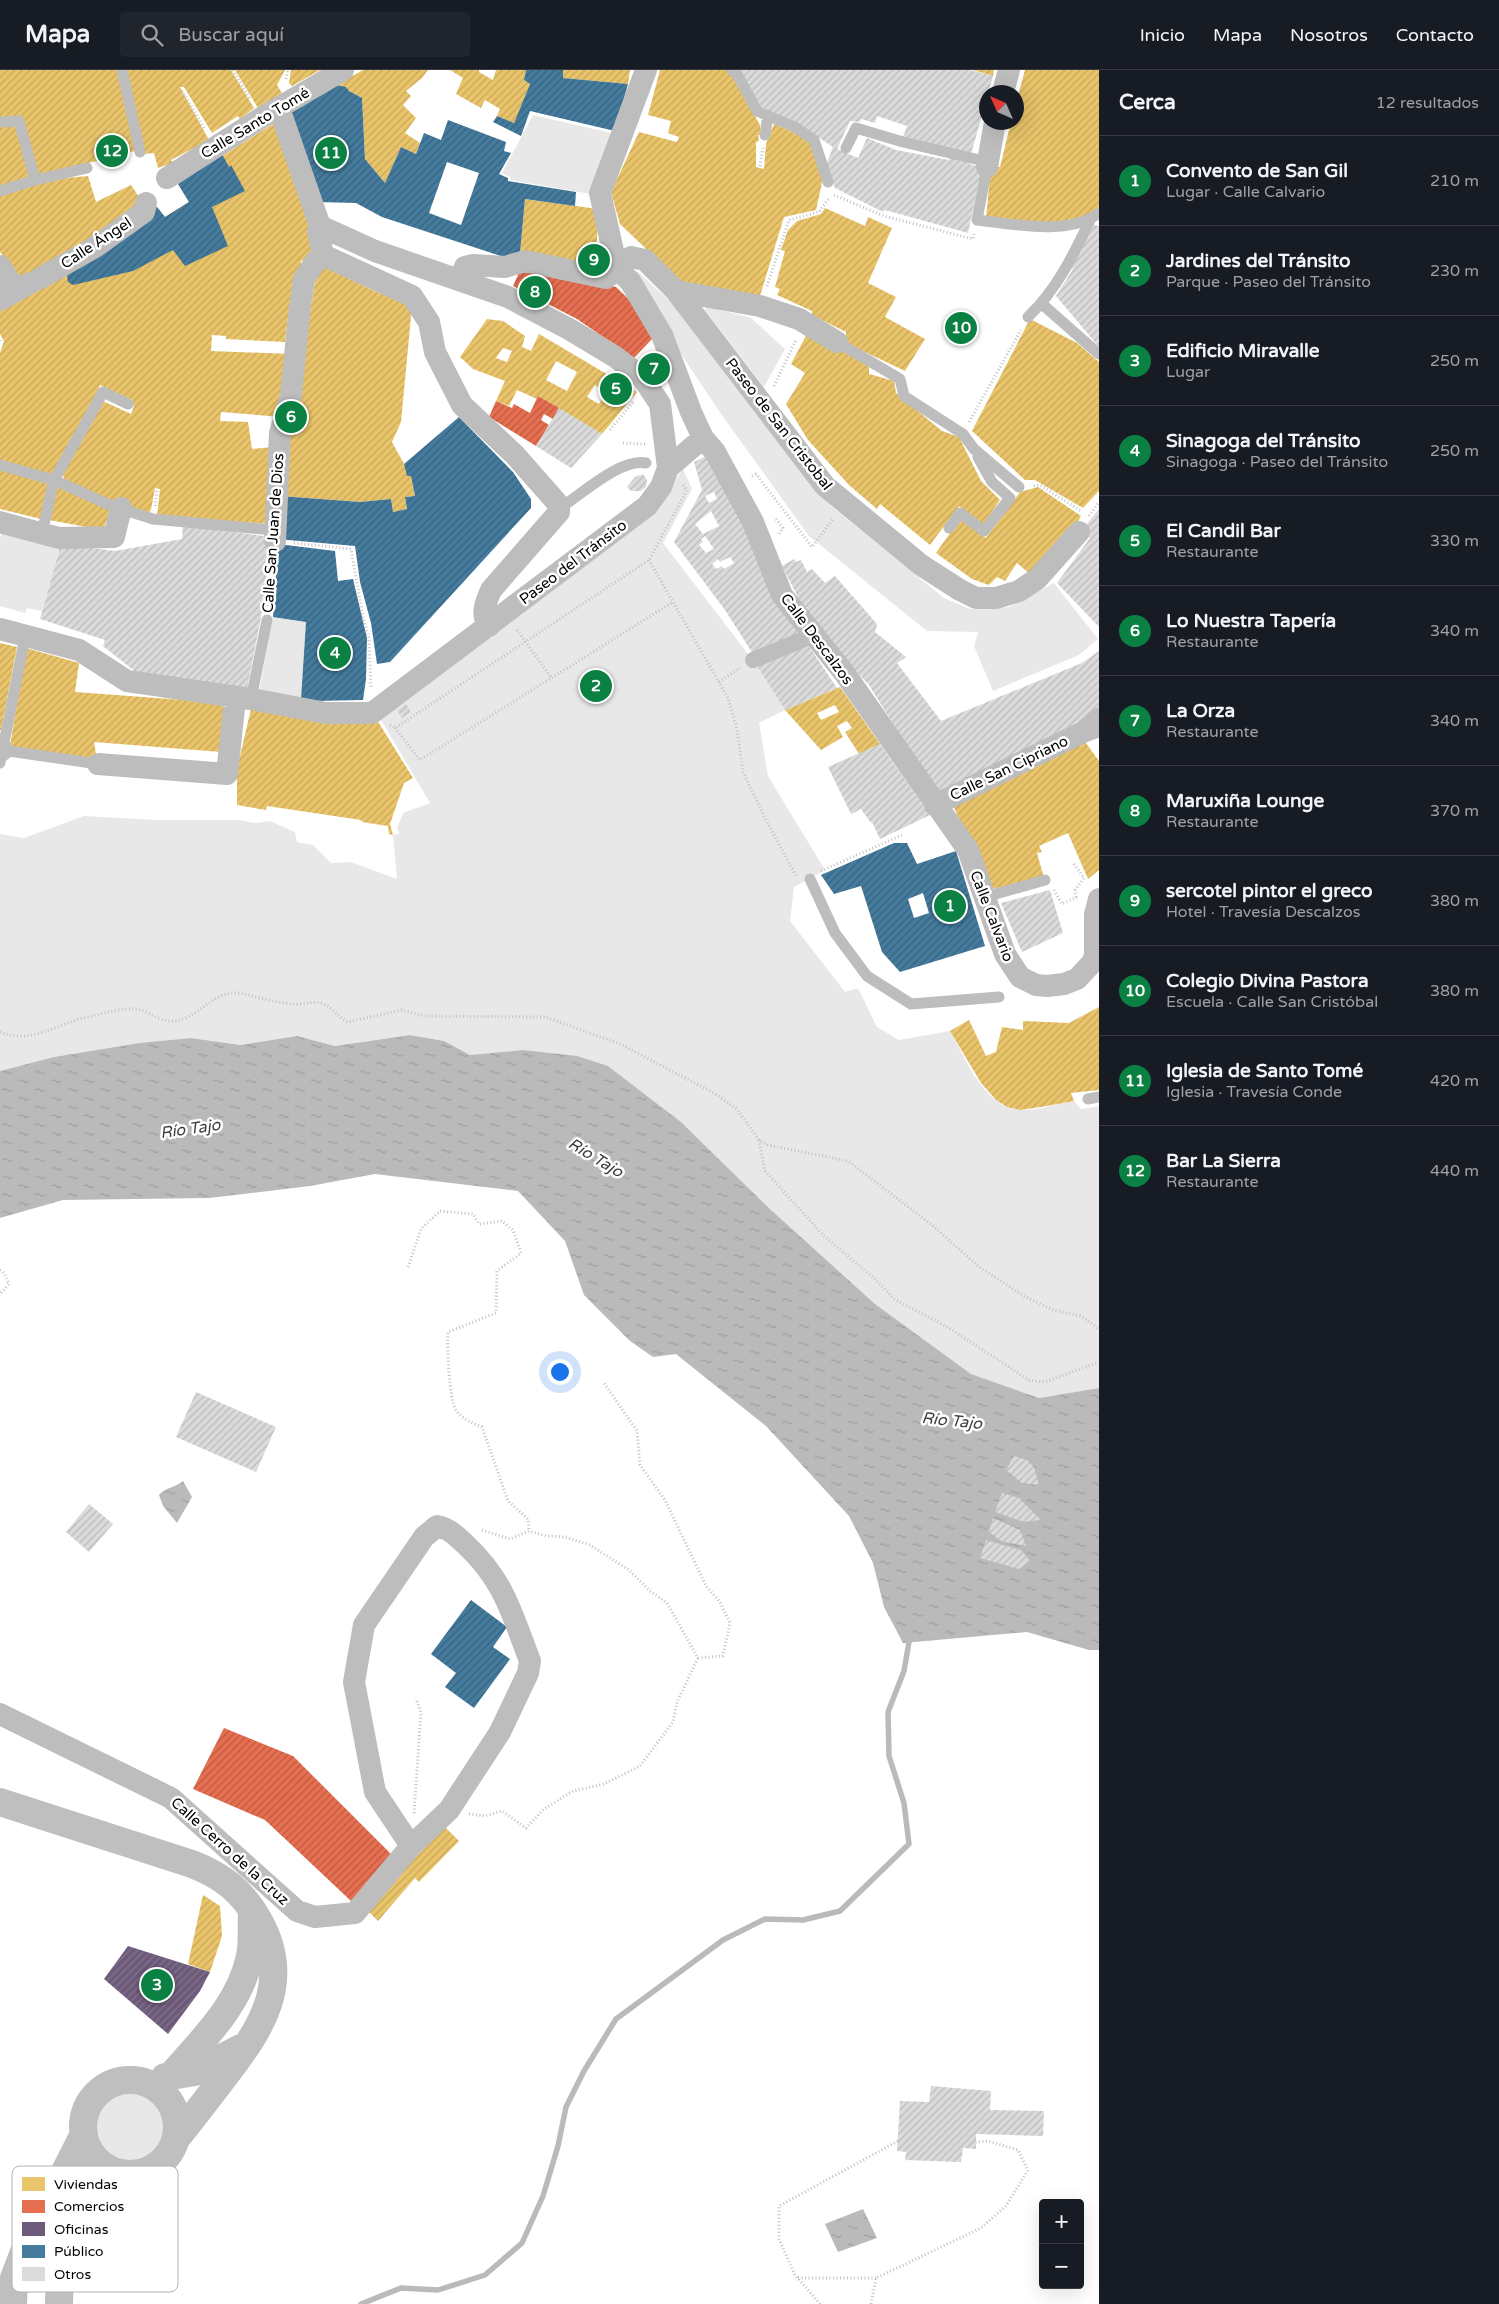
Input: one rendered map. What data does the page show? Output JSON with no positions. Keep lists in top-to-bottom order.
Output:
{
  "streets": {
    "street": [
      "Calle Santo Tomé",
      "Calle Ángel",
      "Paseo de San Cristobal",
      "Calle San Juan de Dios",
      "Paseo del Tránsito",
      "Calle Descalzos",
      "Calle San Cipriano",
      "Calle Calvario",
      "Calle Cerro de la Cruz"
    ]
  },
  "crossings": [
    ["Paseo del Tránsito", "Calle Descalzos"],
    ["Calle Descalzos", "Calle San Cipriano"],
    ["Calle Descalzos", "Calle Calvario"],
    ["Calle San Cipriano", "Calle Calvario"]
  ],
  "water": ["Río Tajo"],
  "legend": [
    "Viviendas",
    "Comercios",
    "Oficinas",
    "Público",
    "Otros"
  ],
  "north": "top left",
  "page": {
    "header": "Mapa",
    "search": "Buscar aquí",
    "nav": [
      "Inicio",
      "Mapa",
      "Nosotros",
      "Contacto"
    ],
    "heading": ["Cerca", "12 resultados"],
    "pins": [
      "12",
      "11",
      "9",
      "8",
      "10",
      "7",
      "5",
      "6",
      "4",
      "2",
      "1",
      "3"
    ],
    "list": [
      {
        "mark": "1",
        "name": "Convento de San Gil",
        "note": "Lugar · Calle Calvario",
        "value": "210 m"
      },
      {
        "mark": "2",
        "name": "Jardines del Tránsito",
        "note": "Parque · Paseo del Tránsito",
        "value": "230 m"
      },
      {
        "mark": "3",
        "name": "Edificio Miravalle",
        "note": "Lugar",
        "value": "250 m"
      },
      {
        "mark": "4",
        "name": "Sinagoga del Tránsito",
        "note": "Sinagoga · Paseo del Tránsito",
        "value": "250 m"
      },
      {
        "mark": "5",
        "name": "El Candil Bar",
        "note": "Restaurante",
        "value": "330 m"
      },
      {
        "mark": "6",
        "name": "Lo Nuestra Tapería",
        "note": "Restaurante",
        "value": "340 m"
      },
      {
        "mark": "7",
        "name": "La Orza",
        "note": "Restaurante",
        "value": "340 m"
      },
      {
        "mark": "8",
        "name": "Maruxiña Lounge",
        "note": "Restaurante",
        "value": "370 m"
      },
      {
        "mark": "9",
        "name": "sercotel pintor el greco",
        "note": "Hotel · Travesía Descalzos",
        "value": "380 m"
      },
      {
        "mark": "10",
        "name": "Colegio Divina Pastora",
        "note": "Escuela · Calle San Cristóbal",
        "value": "380 m"
      },
      {
        "mark": "11",
        "name": "Iglesia de Santo Tomé",
        "note": "Iglesia · Travesía Conde",
        "value": "420 m"
      },
      {
        "mark": "12",
        "name": "Bar La Sierra",
        "note": "Restaurante",
        "value": "440 m"
      }
    ],
    "map_buttons": ["+", "−"]
  }
}
